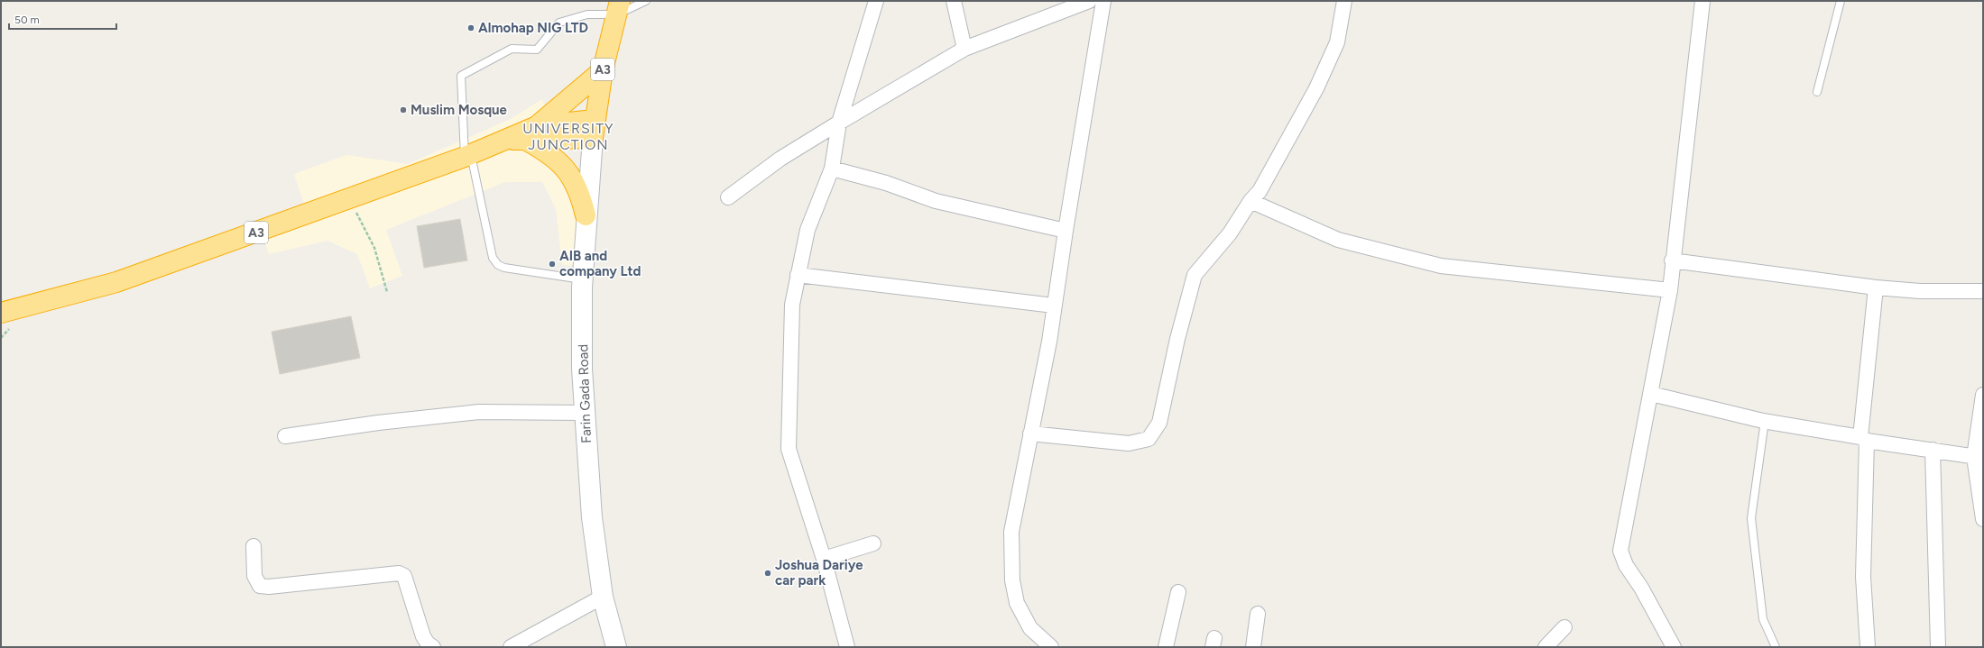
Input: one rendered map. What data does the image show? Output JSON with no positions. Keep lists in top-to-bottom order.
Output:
{
  "streets": {
    "highway": ["A3"],
    "main road": ["Farin Gada Road"]
  },
  "crossings": [
    ["A3", "Farin Gada Road"]
  ],
  "districts": ["UNIVERSITY JUNCTION"],
  "places": [
    "Almohap NIG LTD",
    "Muslim Mosque",
    "AIB and company Ltd",
    "Joshua Dariye car park"
  ],
  "scale_bar": "50 m"
}
